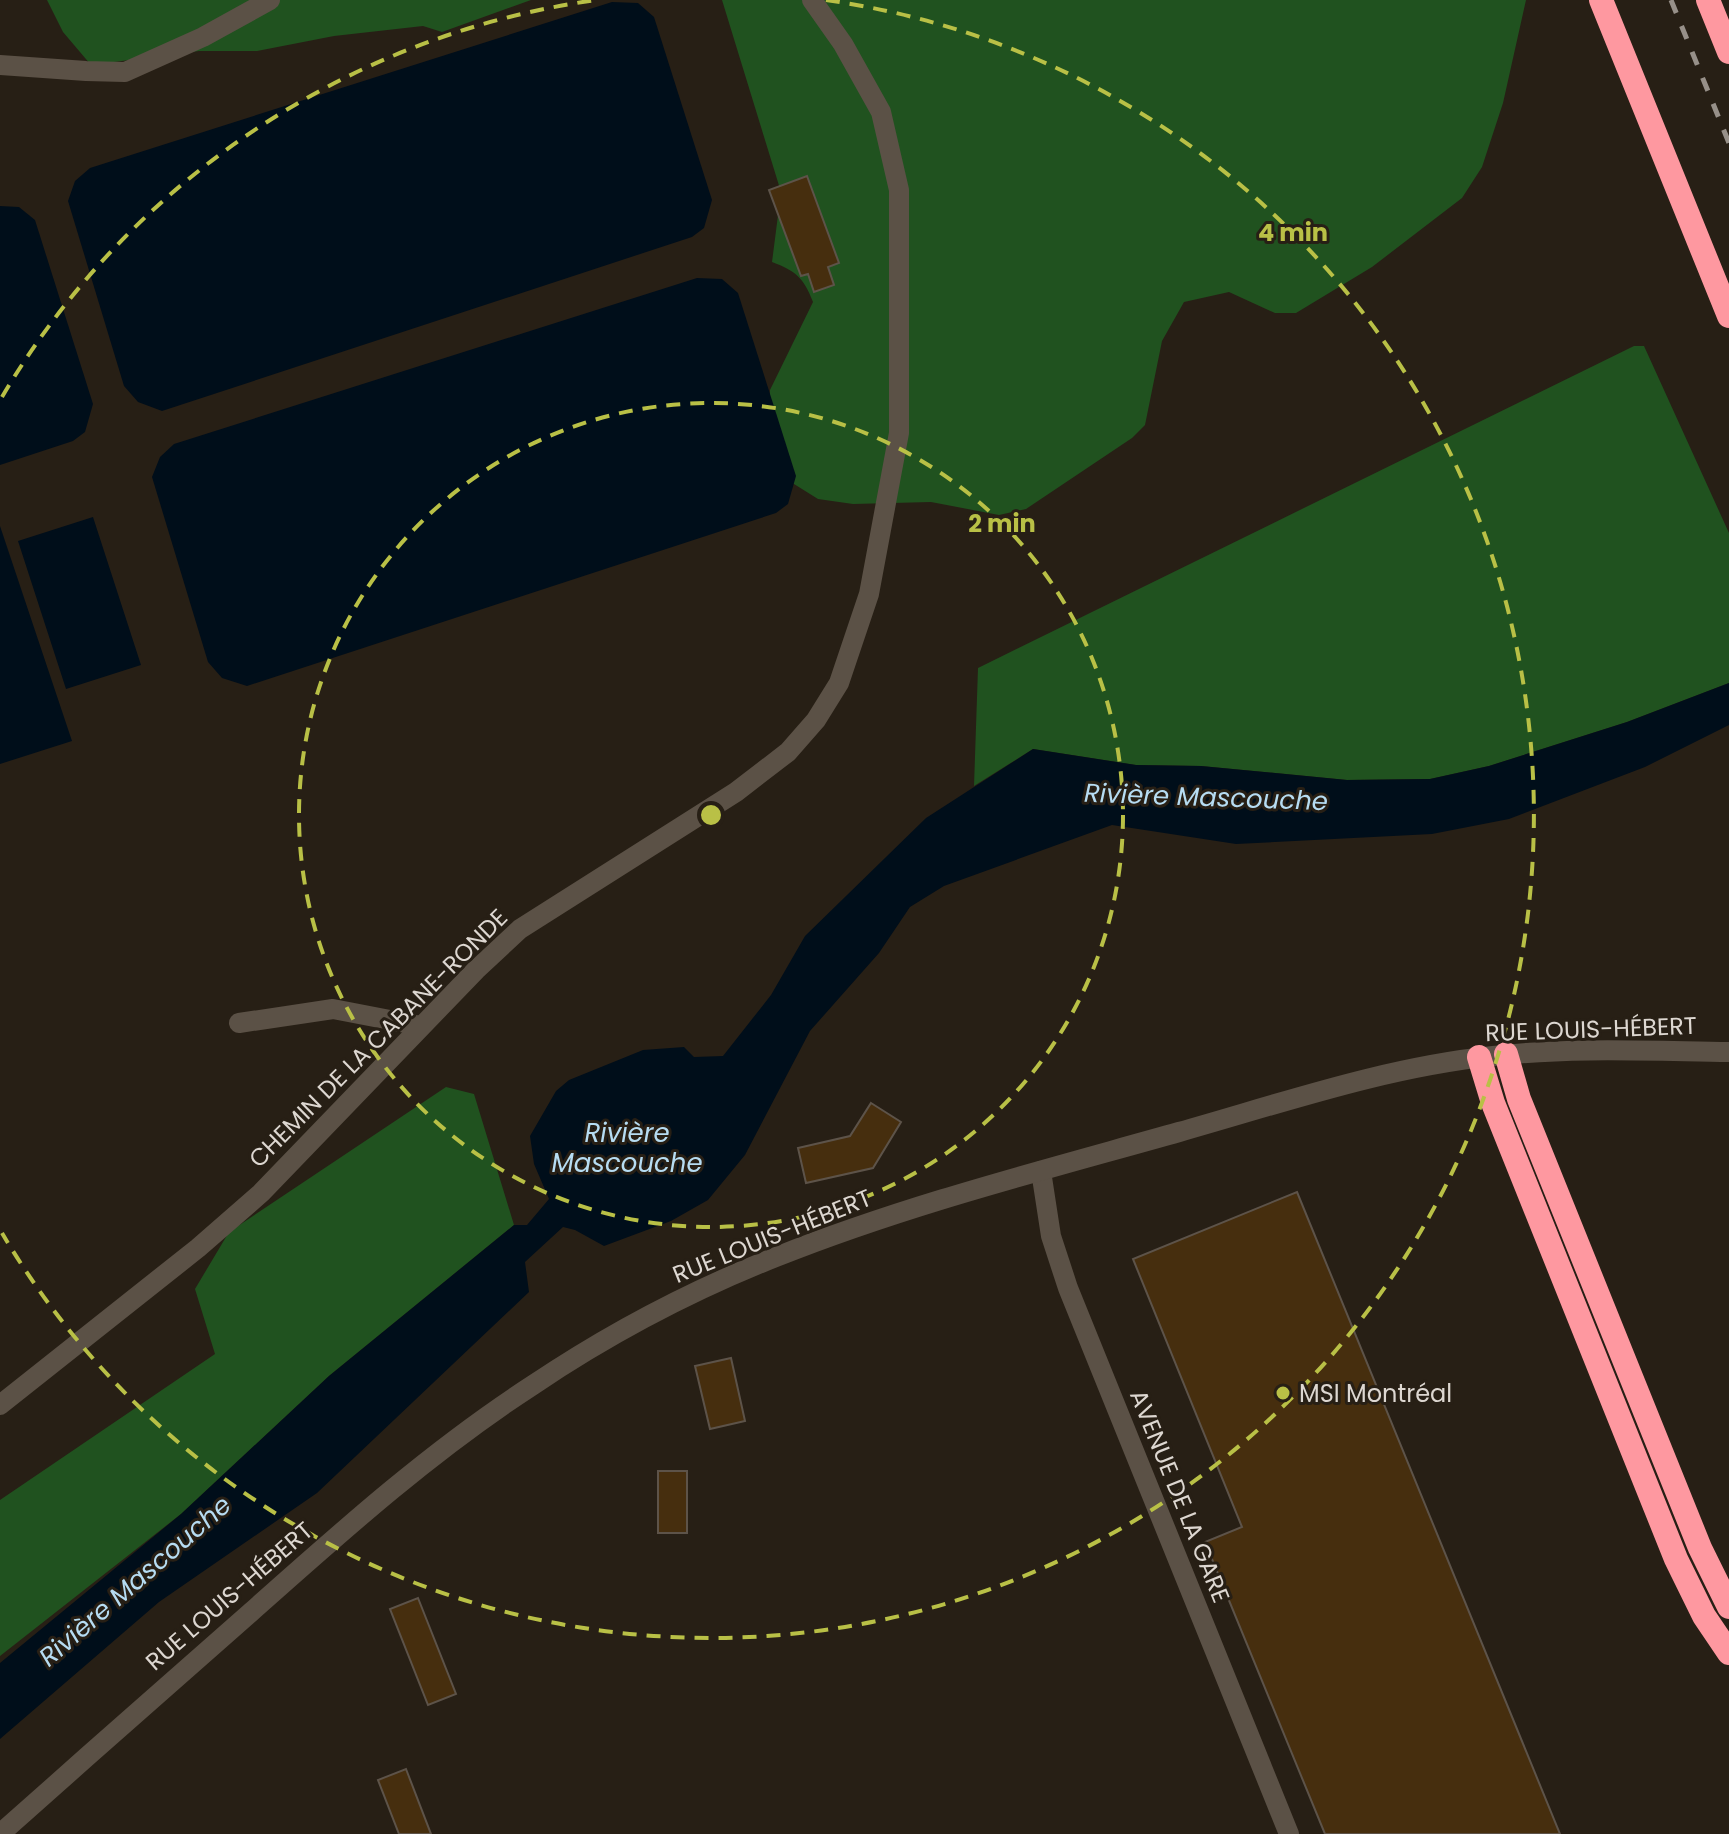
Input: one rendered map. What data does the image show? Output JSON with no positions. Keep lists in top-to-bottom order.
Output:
{
  "streets": {
    "street": ["RUE LOUIS-HÉBERT", "CHEMIN DE LA CABANE-RONDE", "AVENUE DE LA GARE"]
  },
  "crossings": [
    ["RUE LOUIS-HÉBERT", "AVENUE DE LA GARE"]
  ],
  "water": ["Rivière Mascouche"],
  "places": ["MSI Montréal"],
  "rings": ["4 min", "2 min"]
}
